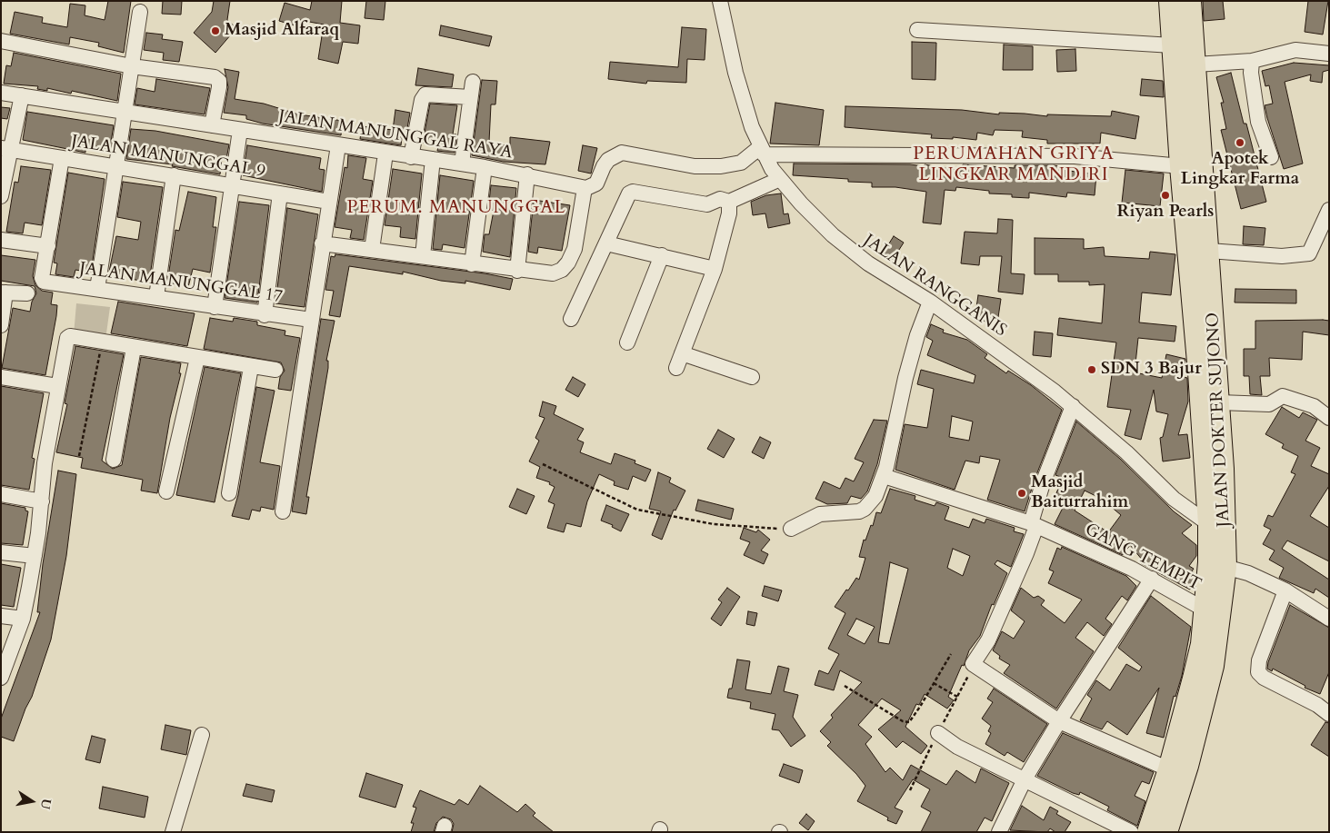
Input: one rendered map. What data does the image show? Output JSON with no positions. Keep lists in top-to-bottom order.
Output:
{
  "streets": {
    "highway": ["JALAN DOKTER SUJONO"],
    "street": [
      "JALAN MANUNGGAL RAYA",
      "JALAN MANUNGGAL 9",
      "JALAN MANUNGGAL 17",
      "JALAN RANGGANIS",
      "GANG TEMPIT"
    ]
  },
  "crossings": [
    ["JALAN RANGGANIS", "JALAN DOKTER SUJONO"]
  ],
  "districts": ["PERUMAHAN GRIYA LINGKAR MANDIRI", "PERUM. MANUNGGAL"],
  "places": [
    "Masjid Alfaraq",
    "Apotek Lingkar Farma",
    "Riyan Pearls",
    "SDN 3 Bajur",
    "Masjid Baiturrahim"
  ],
  "north": "right"
}
